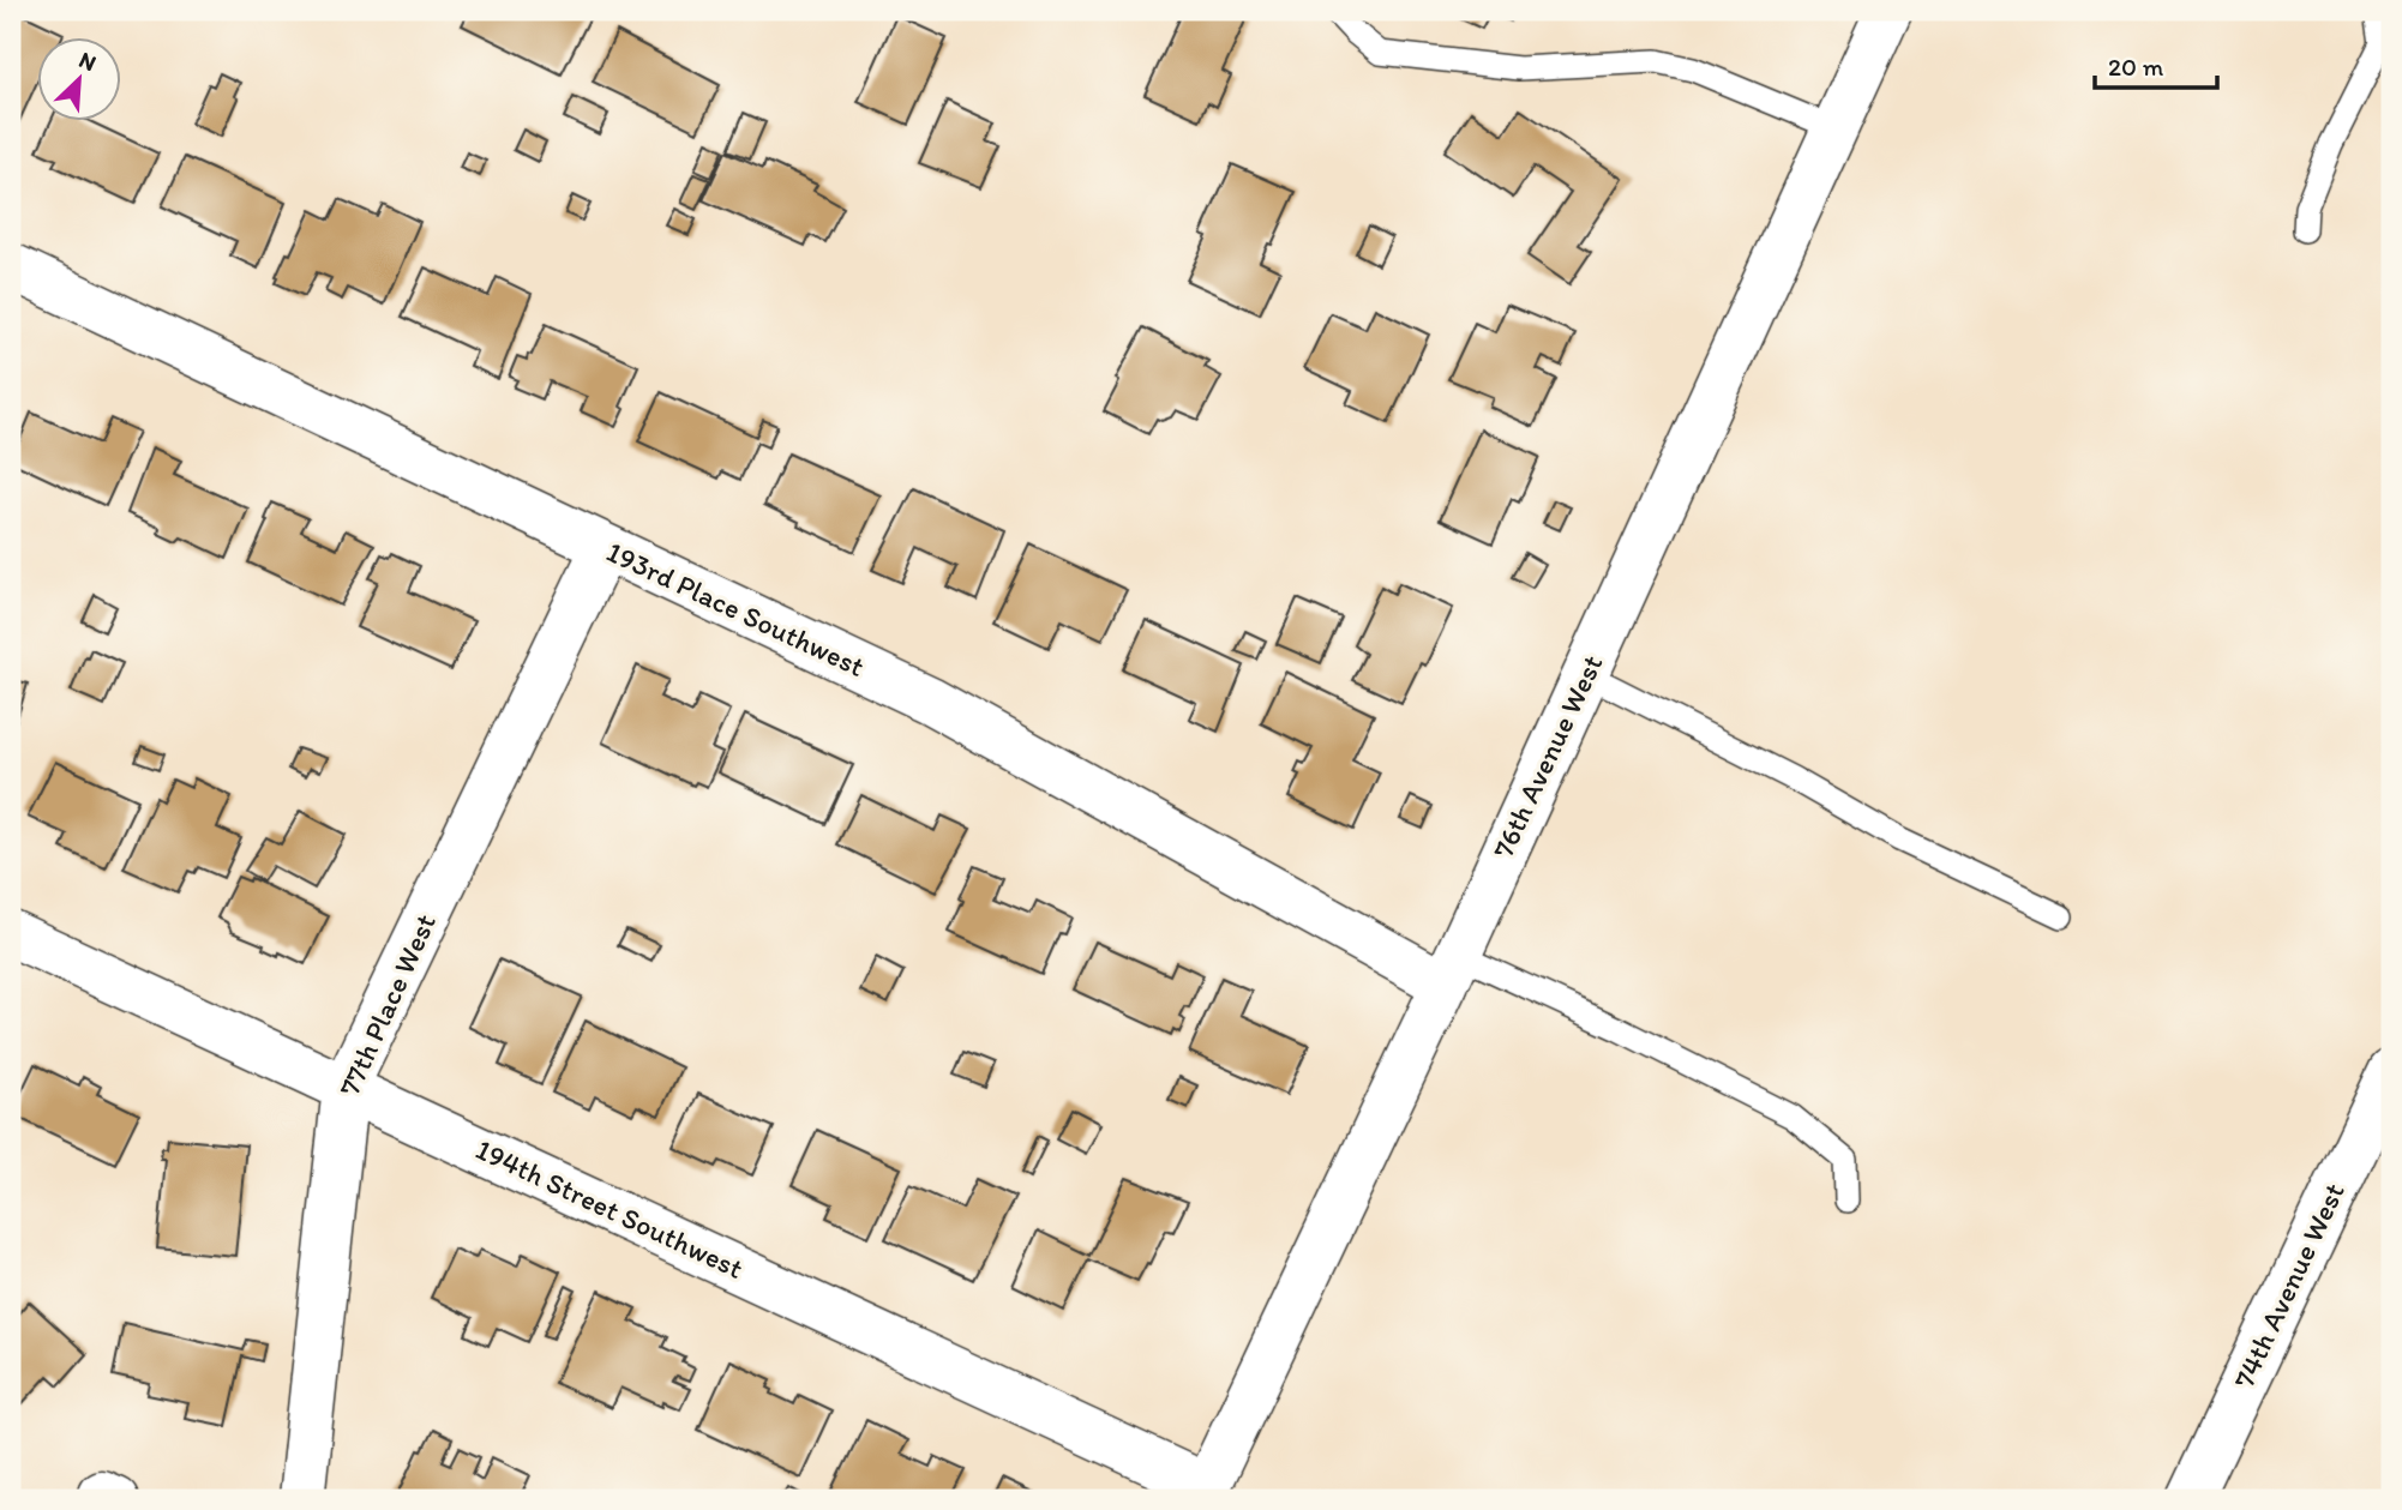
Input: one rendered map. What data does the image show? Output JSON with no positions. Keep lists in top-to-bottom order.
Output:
{
  "streets": {
    "street": [
      "193rd Place Southwest",
      "76th Avenue West",
      "77th Place West",
      "194th Street Southwest",
      "74th Avenue West"
    ]
  },
  "crossings": [
    ["193rd Place Southwest", "76th Avenue West"],
    ["193rd Place Southwest", "77th Place West"],
    ["76th Avenue West", "194th Street Southwest"],
    ["77th Place West", "194th Street Southwest"]
  ],
  "scale_bar": "20 m",
  "north": "top right"
}
